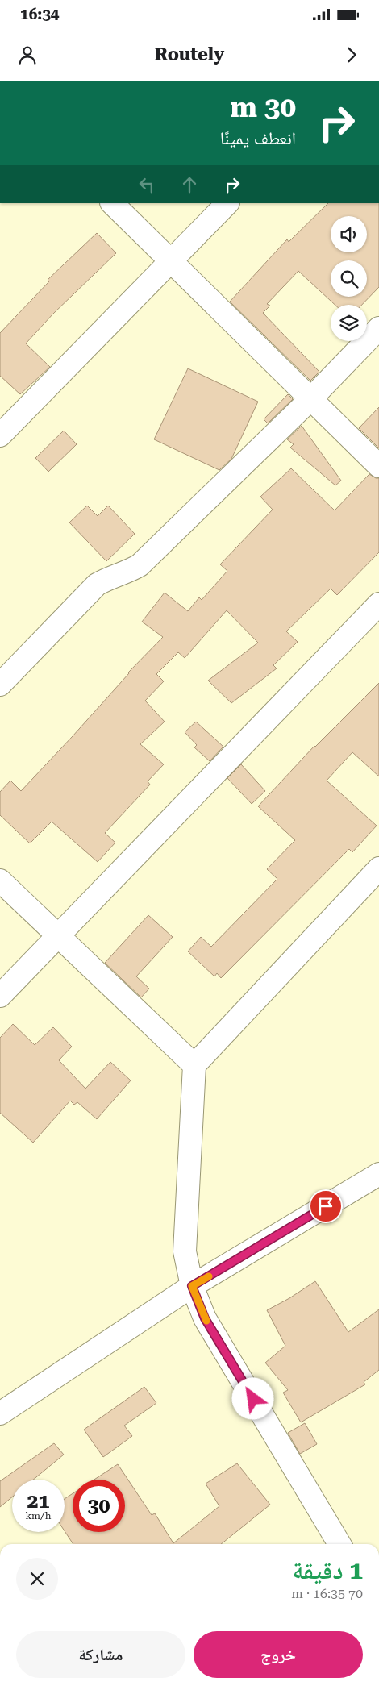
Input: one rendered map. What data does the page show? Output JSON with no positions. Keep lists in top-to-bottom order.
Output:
{
  "page": {
    "status": "16:34",
    "header": "Routely",
    "turn": ["30 m", "انعطف يمينًا"],
    "speed": "21 km/h",
    "limit": "30",
    "heading": ["1 دقيقة", "70 m · 16:35"],
    "buttons": ["خروج", "مشاركة"]
  }
}
